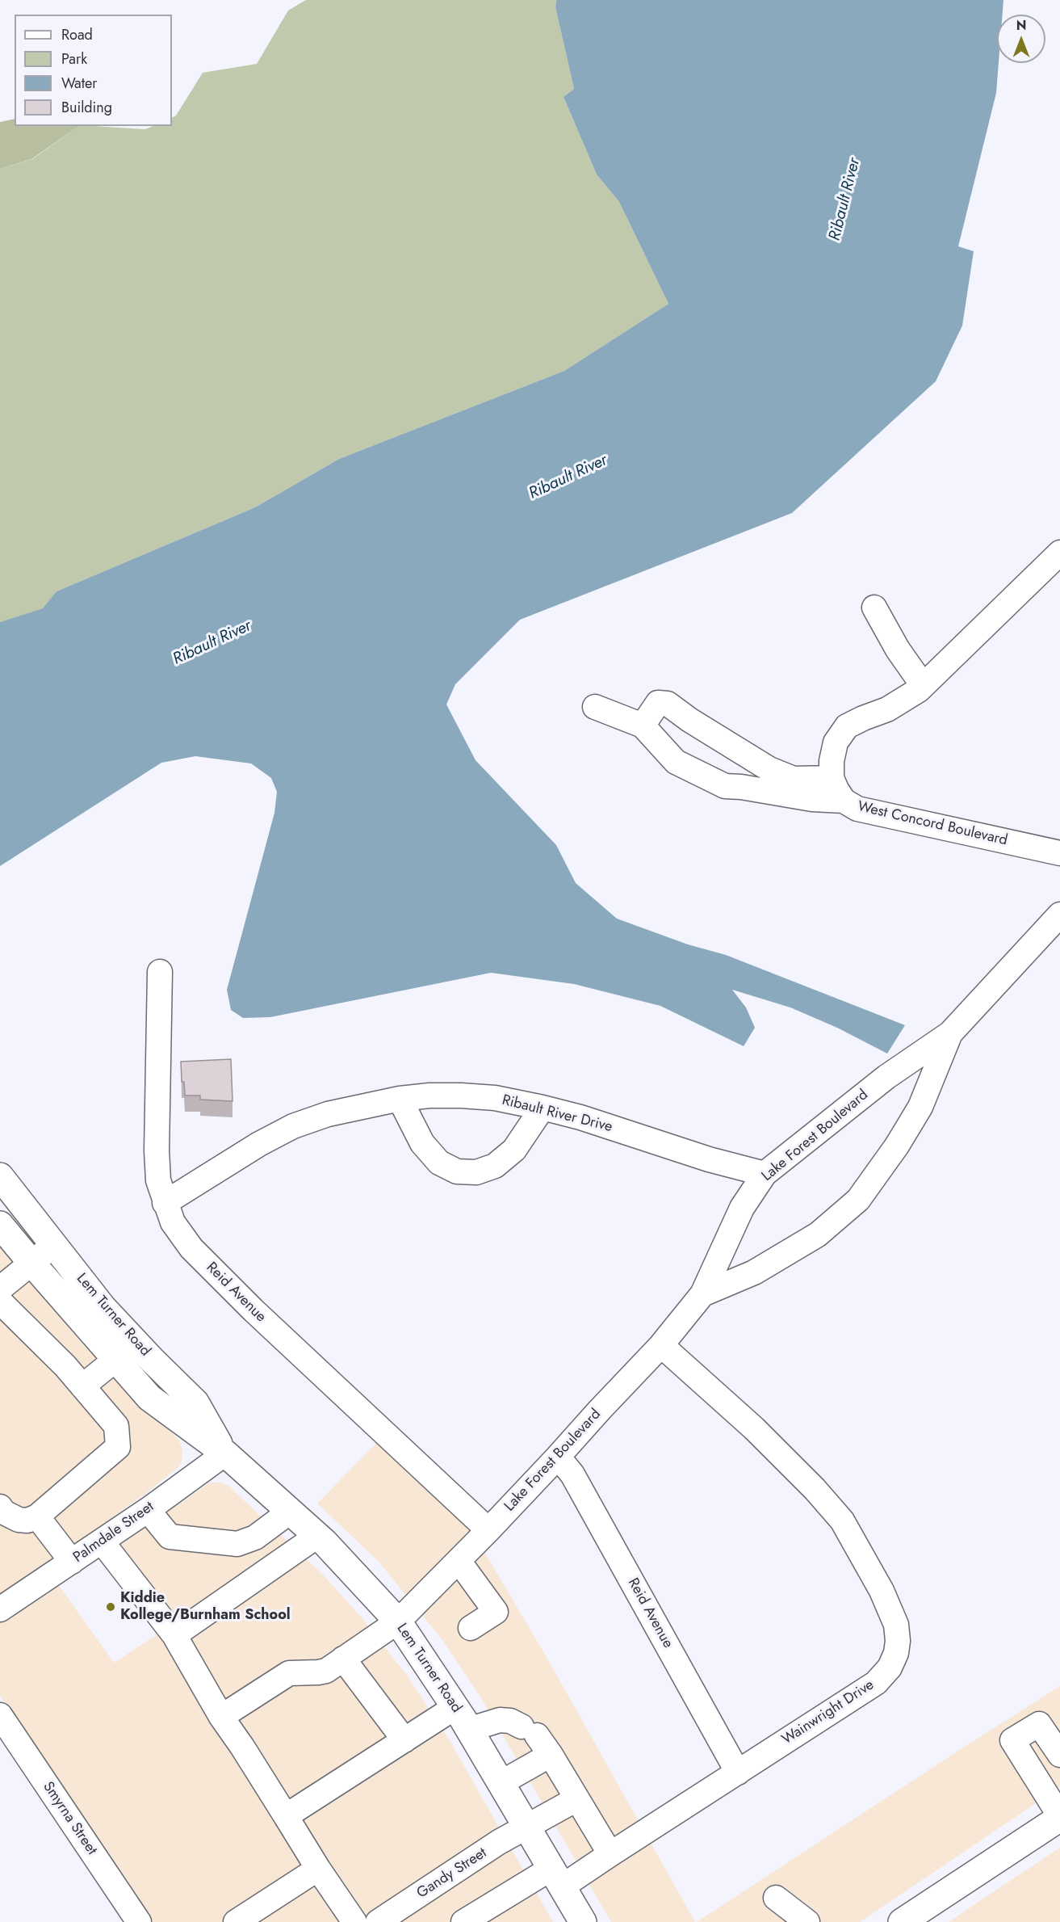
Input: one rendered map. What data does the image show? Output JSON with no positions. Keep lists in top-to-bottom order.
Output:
{
  "streets": {
    "main road": ["Lem Turner Road"],
    "street": [
      "West Concord Boulevard",
      "Ribault River Drive",
      "Lake Forest Boulevard",
      "Reid Avenue",
      "Palmdale Street",
      "Wainwright Drive",
      "Smyrna Street",
      "Gandy Street"
    ]
  },
  "crossings": [
    ["Ribault River Drive", "Lake Forest Boulevard"],
    ["Ribault River Drive", "Reid Avenue"],
    ["Lake Forest Boulevard", "Reid Avenue"],
    ["Lake Forest Boulevard", "Lem Turner Road"],
    ["Lake Forest Boulevard", "Wainwright Drive"],
    ["Reid Avenue", "Wainwright Drive"],
    ["Lem Turner Road", "Palmdale Street"],
    ["Lem Turner Road", "Wainwright Drive"],
    ["Lem Turner Road", "Gandy Street"]
  ],
  "water": ["Ribault River"],
  "places": ["Kiddie Kollege/Burnham School"],
  "legend": [
    "Road",
    "Park",
    "Water",
    "Building"
  ],
  "north": "top"
}
